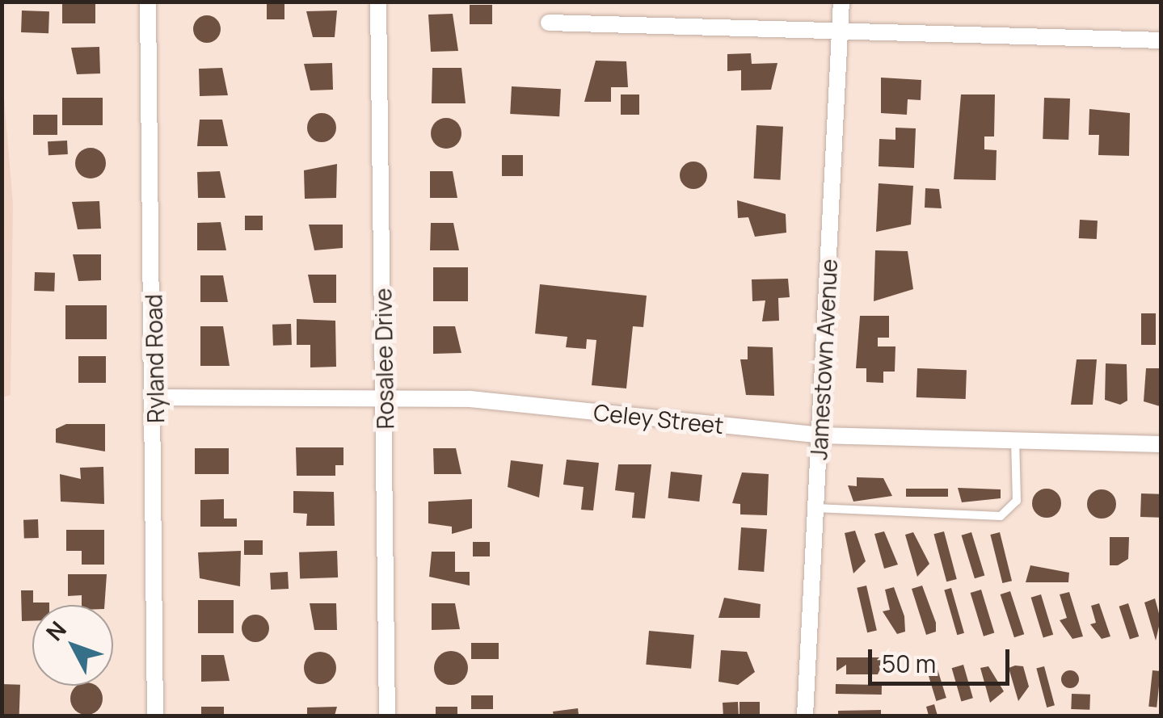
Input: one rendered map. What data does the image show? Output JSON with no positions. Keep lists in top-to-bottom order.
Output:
{
  "streets": {
    "street": [
      "Ryland Road",
      "Rosalee Drive",
      "Jamestown Avenue",
      "Celey Street"
    ]
  },
  "crossings": [
    ["Ryland Road", "Celey Street"],
    ["Rosalee Drive", "Celey Street"],
    ["Jamestown Avenue", "Celey Street"]
  ],
  "scale_bar": "50 m",
  "north": "top left"
}
